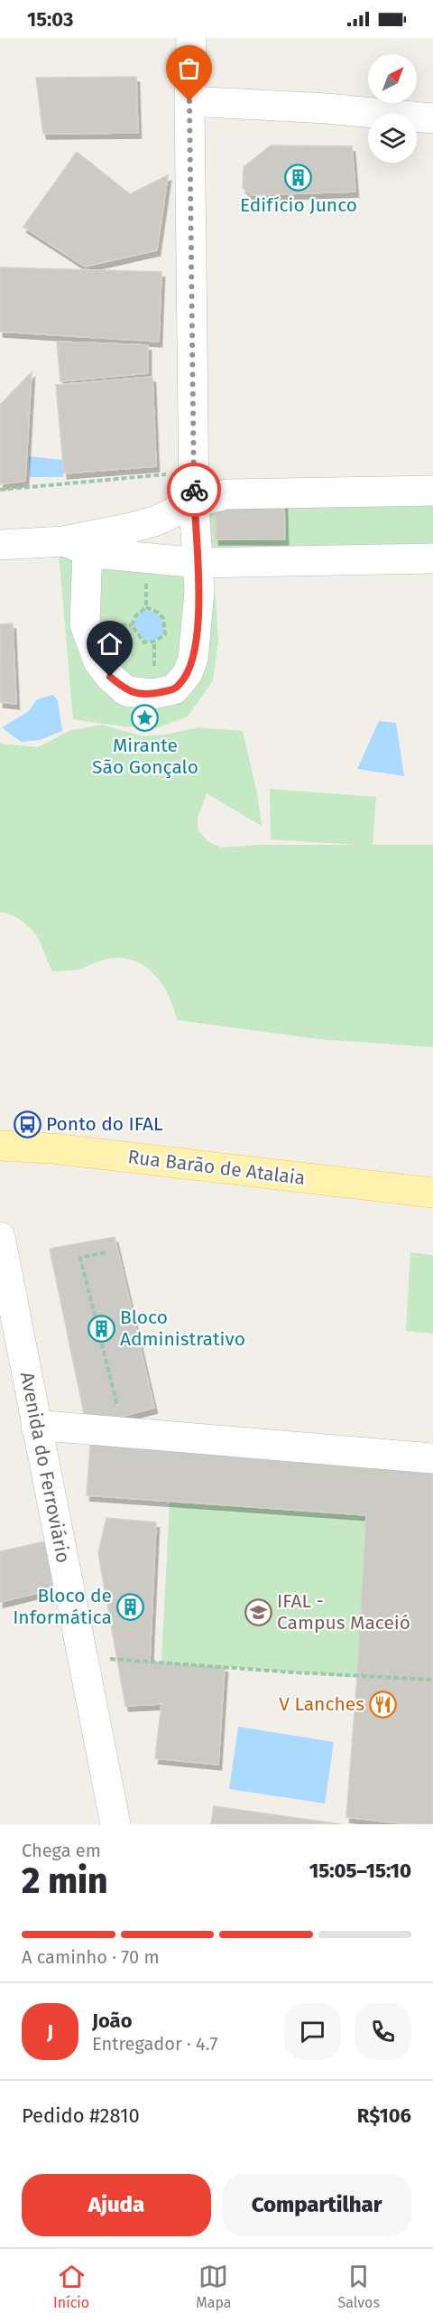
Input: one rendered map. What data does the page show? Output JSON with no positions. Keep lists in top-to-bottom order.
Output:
{
  "streets": {
    "main road": ["Rua Barão de Atalaia"],
    "street": ["Avenida do Ferroviário"]
  },
  "places": {
    "building": ["Edifício Junco", "Bloco Administrativo", "Bloco de Informática"],
    "place": ["Mirante São Gonçalo"],
    "bus stop": ["Ponto do IFAL"],
    "school or university": ["IFAL - Campus Maceió"],
    "restaurant": ["V Lanches"]
  },
  "north": "top right",
  "page": {
    "status": "15:03",
    "heading": ["2 min", "Chega em", "15:05–15:10"],
    "panel": [
      "João",
      "Entregador · 4.7",
      "Pedido #2810",
      "R$106"
    ],
    "bar": "A caminho · 70 m",
    "round": "J",
    "buttons": ["Ajuda", "Compartilhar"],
    "tabs": ["Início", "Mapa", "Salvos"]
  }
}
